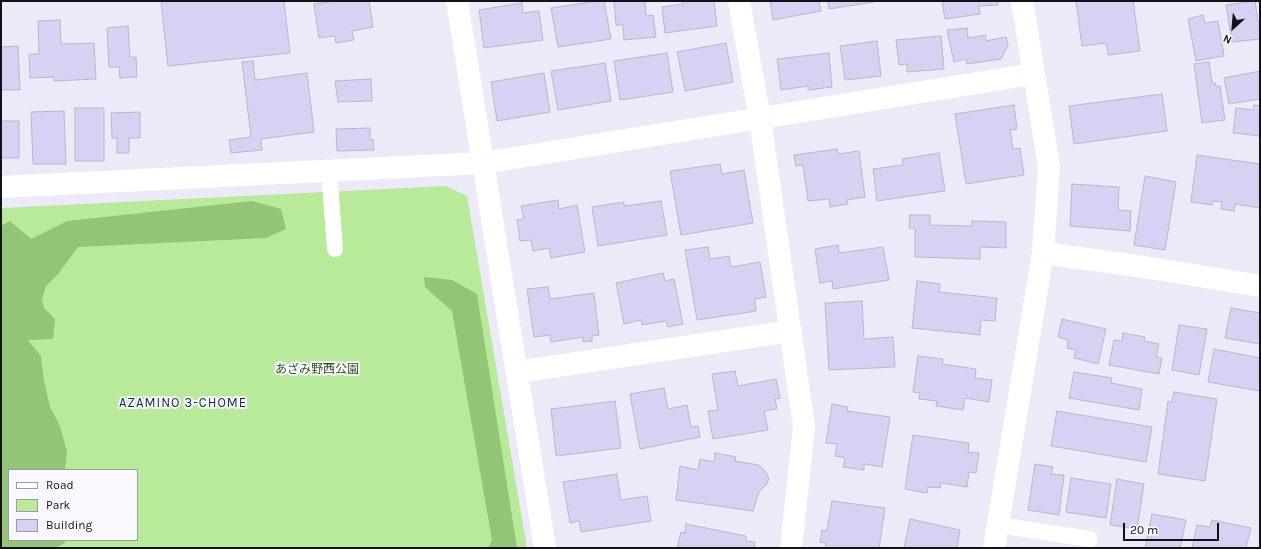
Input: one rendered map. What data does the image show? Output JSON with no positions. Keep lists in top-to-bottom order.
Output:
{
  "districts": ["AZAMINO 3-CHOME"],
  "parks": ["あざみ野西公園"],
  "legend": ["Road", "Park", "Building"],
  "scale_bar": "20 m",
  "north": "bottom left"
}
